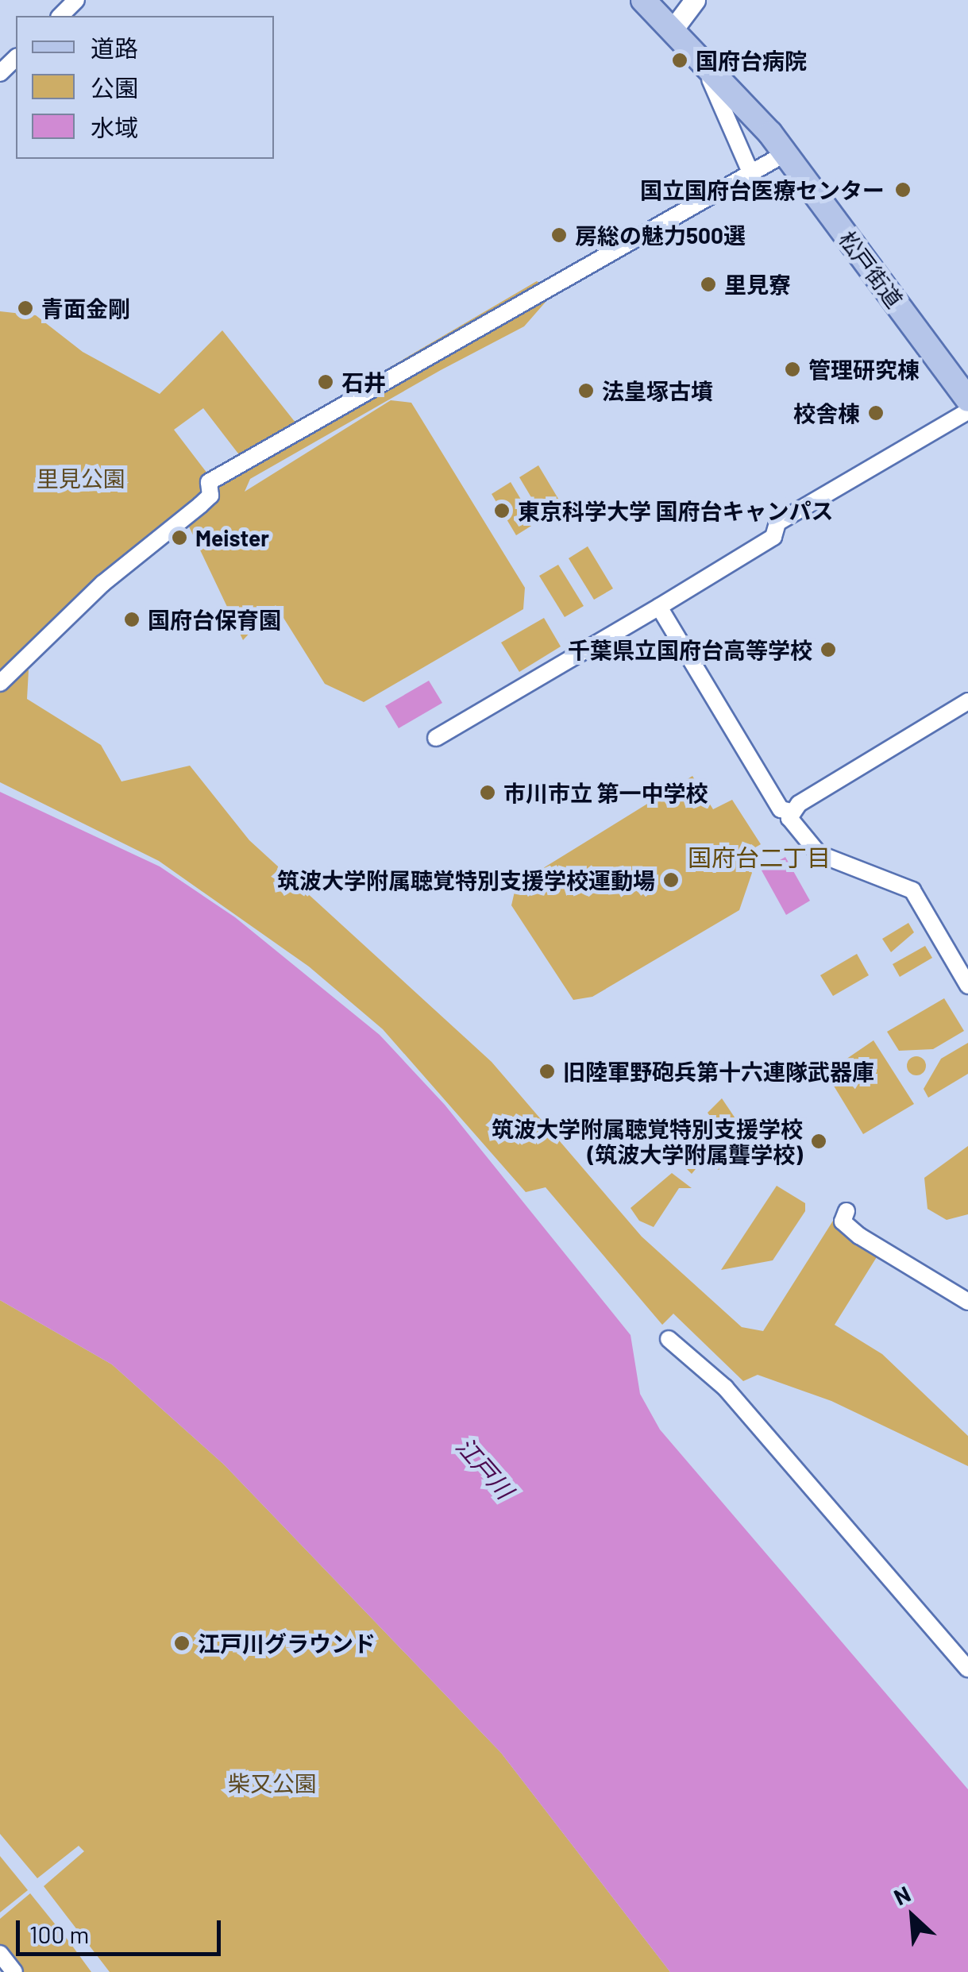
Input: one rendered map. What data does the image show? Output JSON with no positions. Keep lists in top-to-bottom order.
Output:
{
  "streets": {
    "main road": ["松戸街道"]
  },
  "districts": ["国府台二丁目"],
  "water": ["江戸川"],
  "parks": ["里見公園", "柴又公園"],
  "places": [
    "国府台病院",
    "国立国府台医療センター",
    "房総の魅力500選",
    "里見寮",
    "青面金剛",
    "管理研究棟",
    "石井",
    "法皇塚古墳",
    "校舎棟",
    "東京科学大学 国府台キャンパス",
    "Meister",
    "国府台保育園",
    "千葉県立国府台高等学校",
    "市川市立 第一中学校",
    "筑波大学附属聴覚特別支援学校運動場",
    "旧陸軍野砲兵第十六連隊武器庫",
    "筑波大学附属聴覚特別支援学校 (筑波大学附属聾学校)",
    "江戸川グラウンド"
  ],
  "legend": ["道路", "公園", "水域"],
  "scale_bar": "100 m",
  "north": "top left"
}
